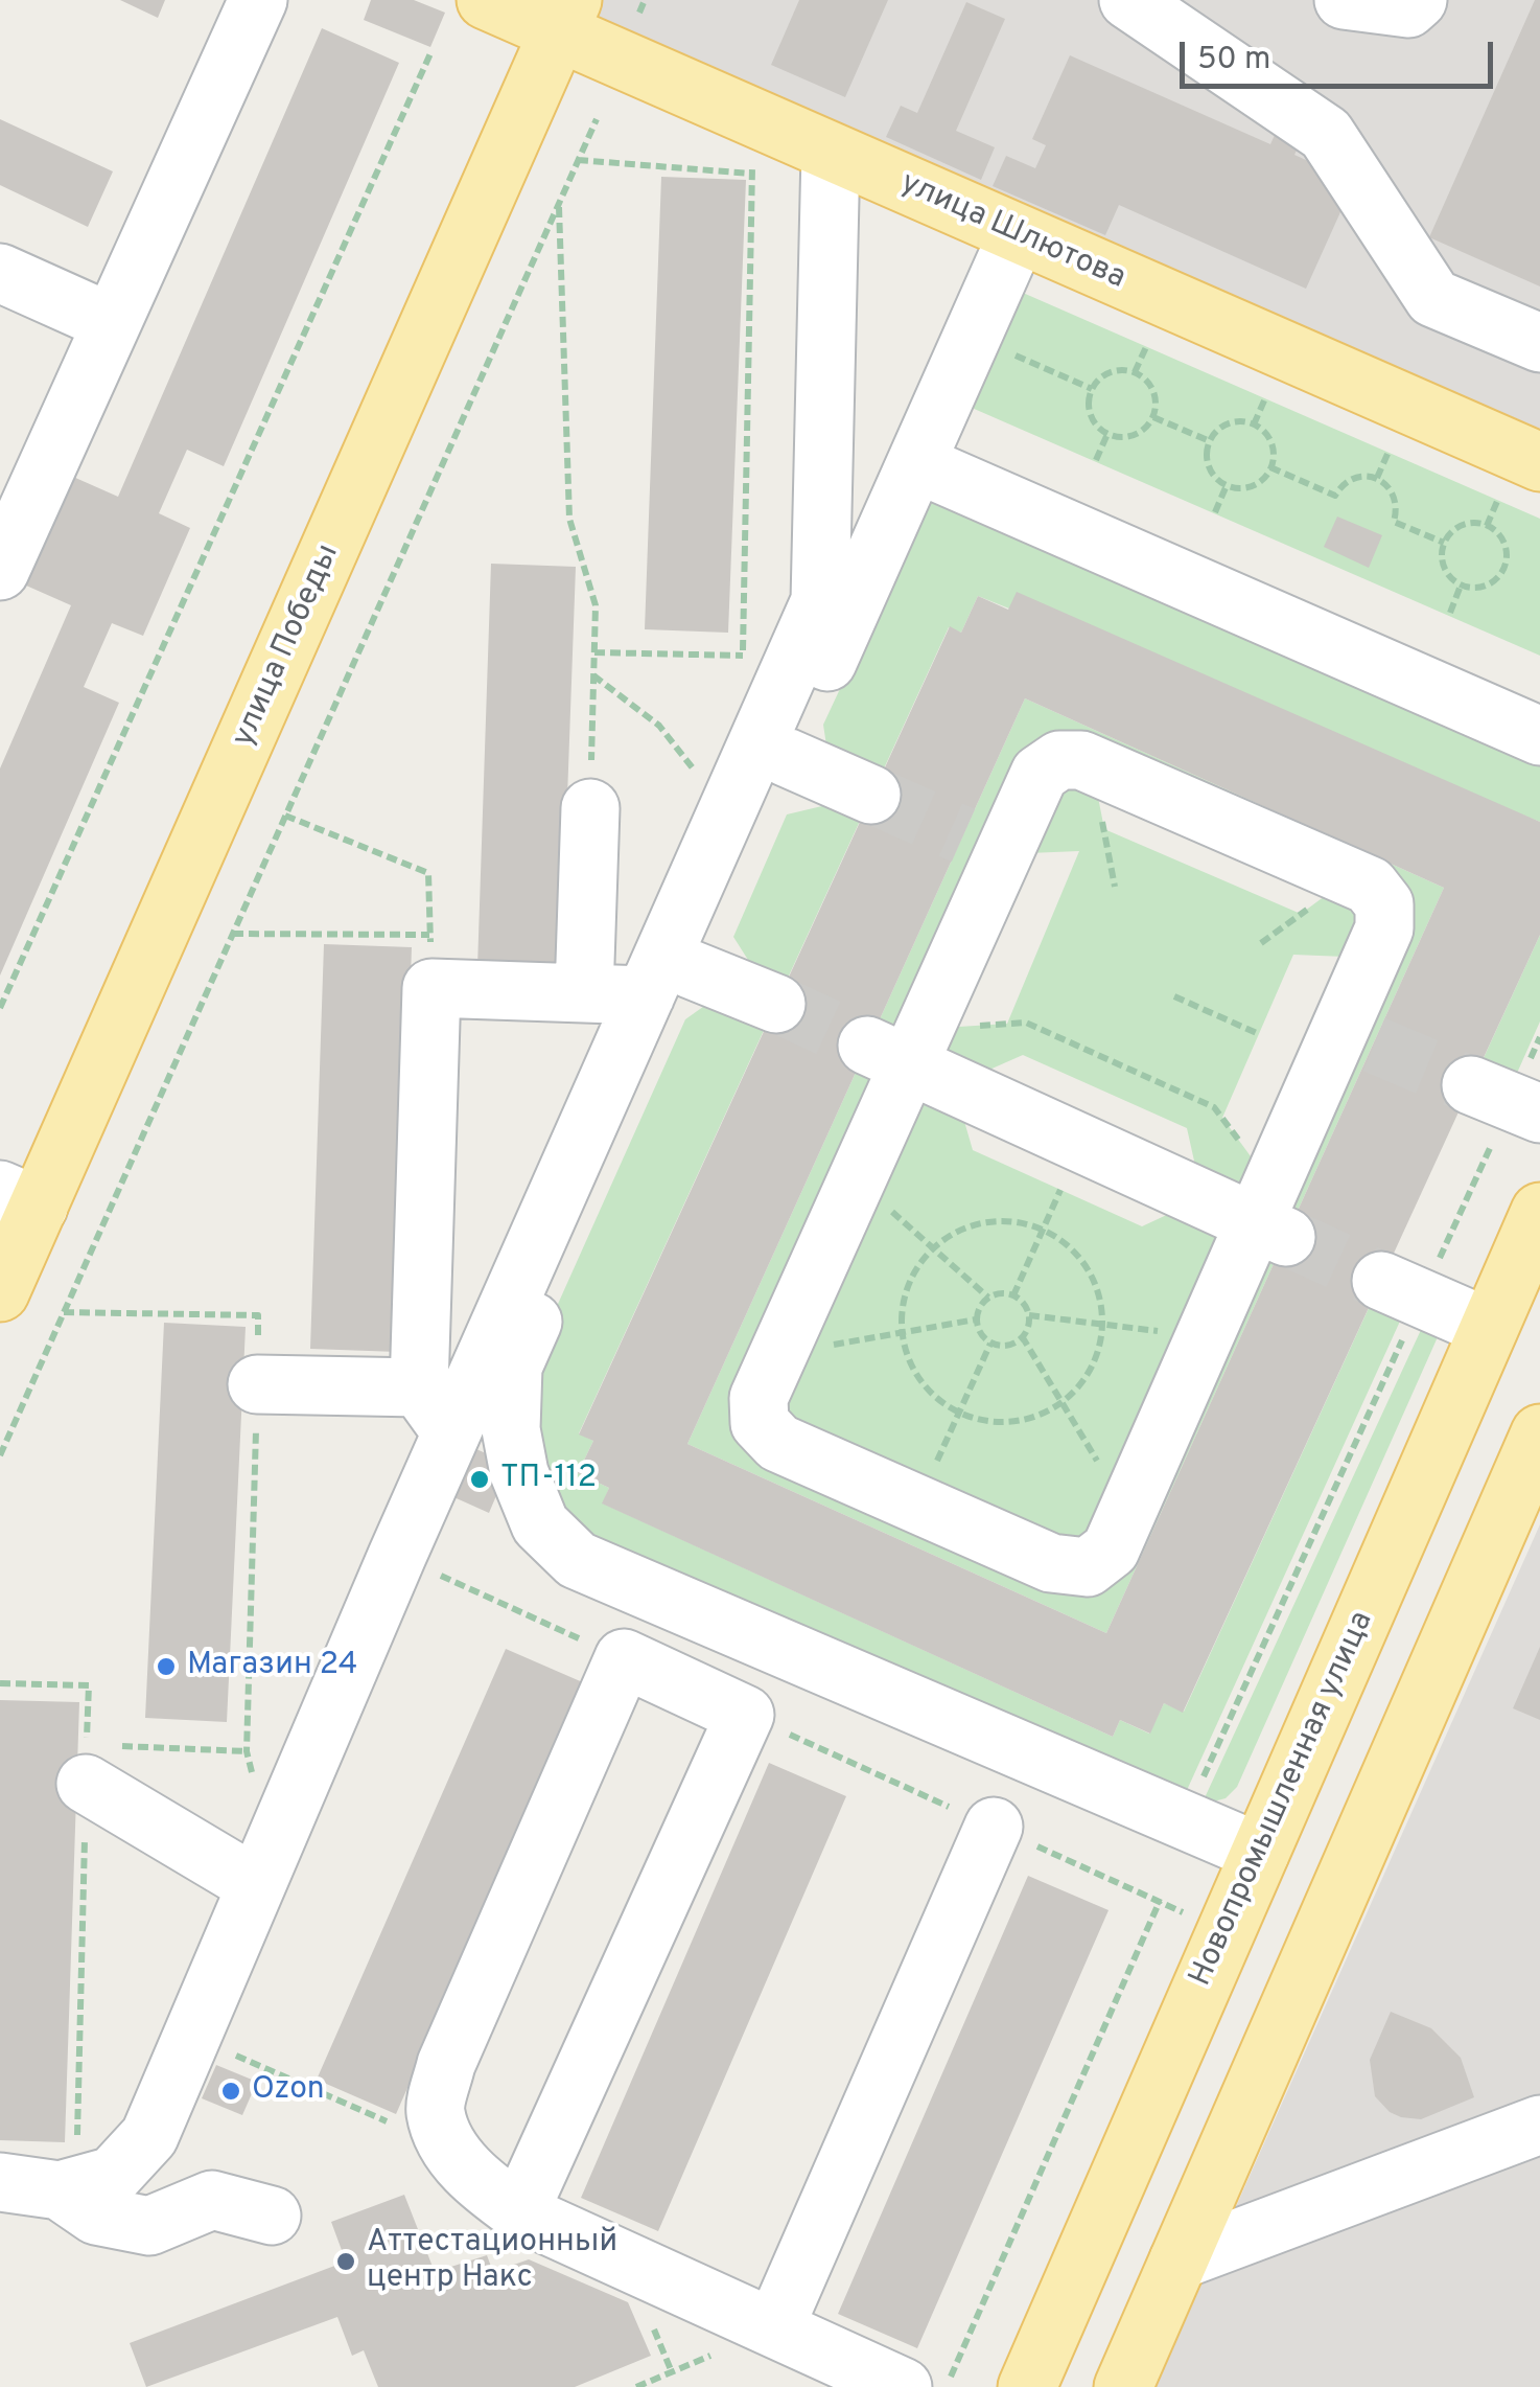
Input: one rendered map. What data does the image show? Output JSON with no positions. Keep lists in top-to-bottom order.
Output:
{
  "streets": {
    "main road": ["улица Шлютова", "улица Победы", "Новопромышленная улица"]
  },
  "crossings": [
    ["улица Шлютова", "улица Победы"]
  ],
  "places": [
    "ТП-112",
    "Магазин 24",
    "Ozon",
    "Аттестационный центр Накс"
  ],
  "scale_bar": "50 m"
}
